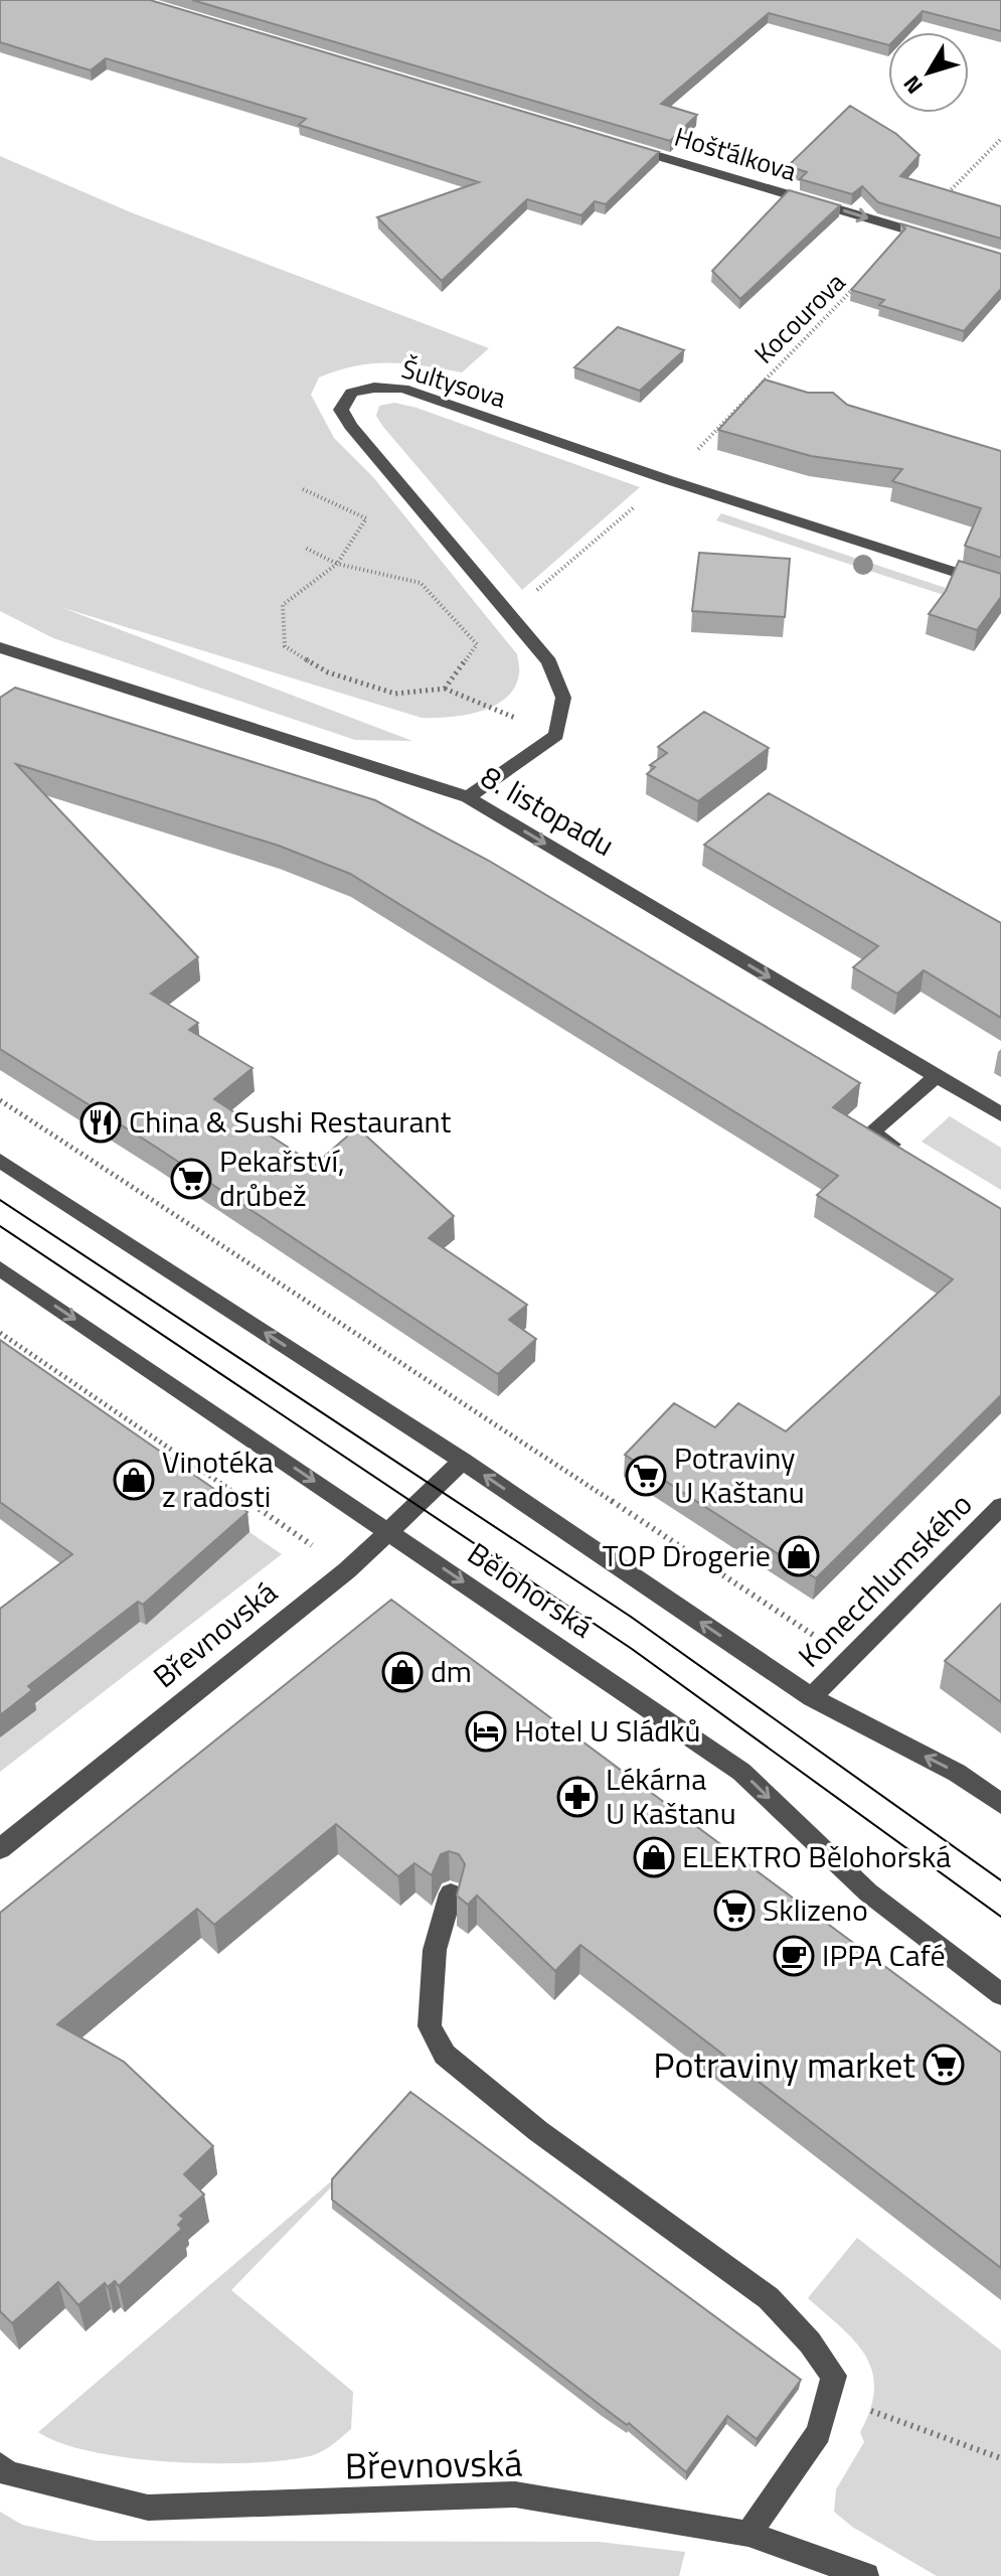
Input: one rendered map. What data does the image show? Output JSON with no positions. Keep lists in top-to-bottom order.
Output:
{
  "streets": {
    "street": [
      "Hošťálkova",
      "Šultysova",
      "8. listopadu",
      "Konecchlumského",
      "Bělohorská",
      "Břevnovská"
    ],
    "path": ["Kocourova"]
  },
  "crossings": [
    ["Bělohorská", "Břevnovská"]
  ],
  "one_way": ["Hošťálkova", "8. listopadu"],
  "places": {
    "restaurant": ["China & Sushi Restaurant"],
    "supermarket": [
      "Pekařství, drůbež",
      "Potraviny U Kaštanu",
      "Sklizeno",
      "Potraviny market"
    ],
    "shop": [
      "Vinotéka z radosti",
      "TOP Drogerie",
      "dm",
      "ELEKTRO Bělohorská"
    ],
    "hotel": ["Hotel U Sládků"],
    "pharmacy": ["Lékárna U Kaštanu"],
    "cafe": ["IPPA Café"]
  },
  "north": "bottom left"
}
